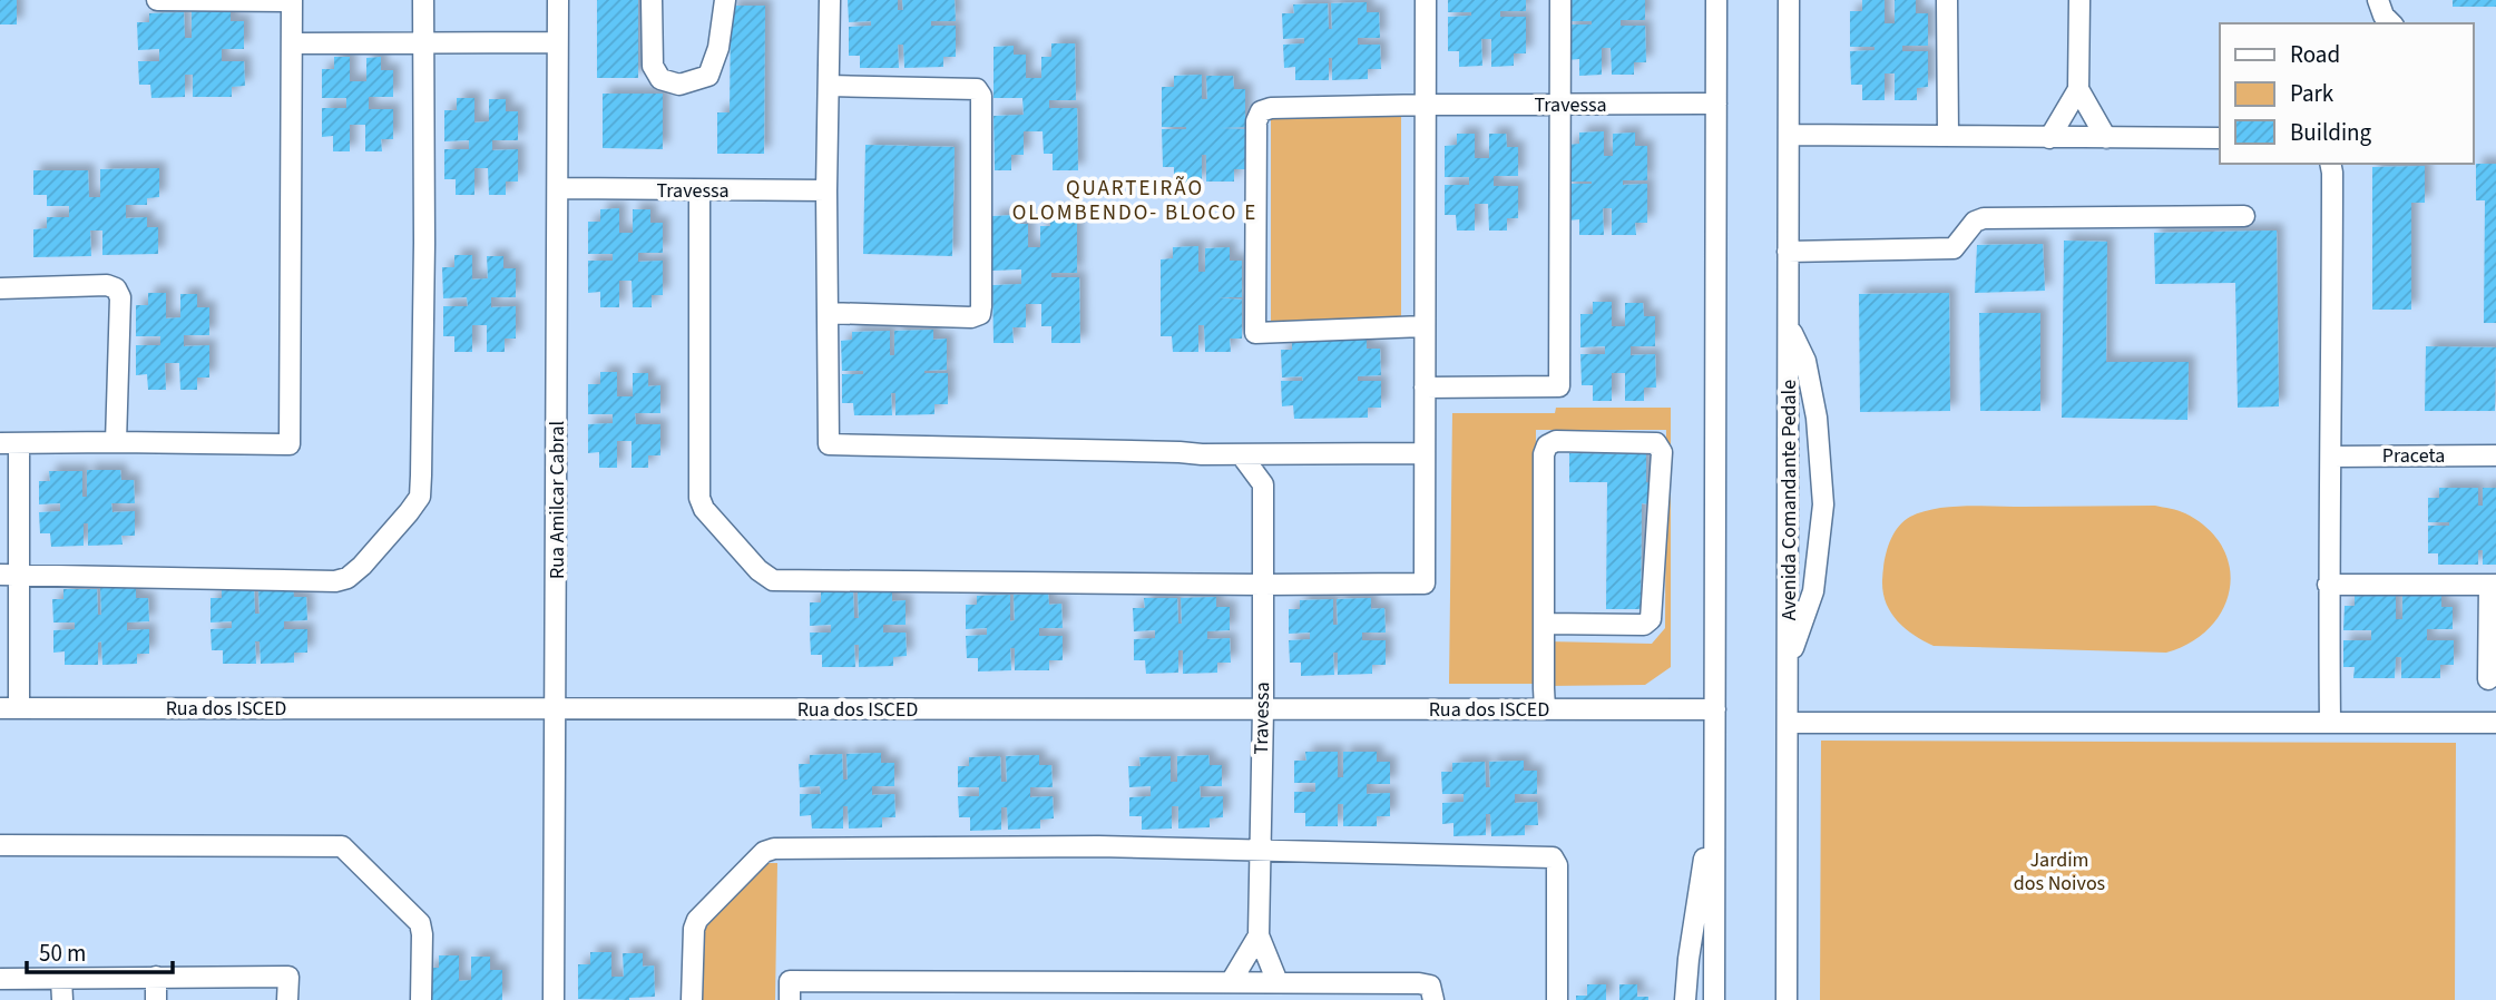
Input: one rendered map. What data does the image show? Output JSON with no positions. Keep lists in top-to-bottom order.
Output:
{
  "streets": {
    "street": [
      "Travessa",
      "Praceta",
      "Rua Amilcar Cabral",
      "Avenida Comandante Pedale",
      "Rua dos ISCED"
    ]
  },
  "crossings": [
    ["Travessa", "Rua Amilcar Cabral"],
    ["Travessa", "Rua dos ISCED"],
    ["Rua Amilcar Cabral", "Rua dos ISCED"]
  ],
  "districts": ["QUARTEIRÃO OLOMBENDO- BLOCO E"],
  "parks": ["Jardim dos Noivos"],
  "legend": ["Road", "Park", "Building"],
  "scale_bar": "50 m"
}
